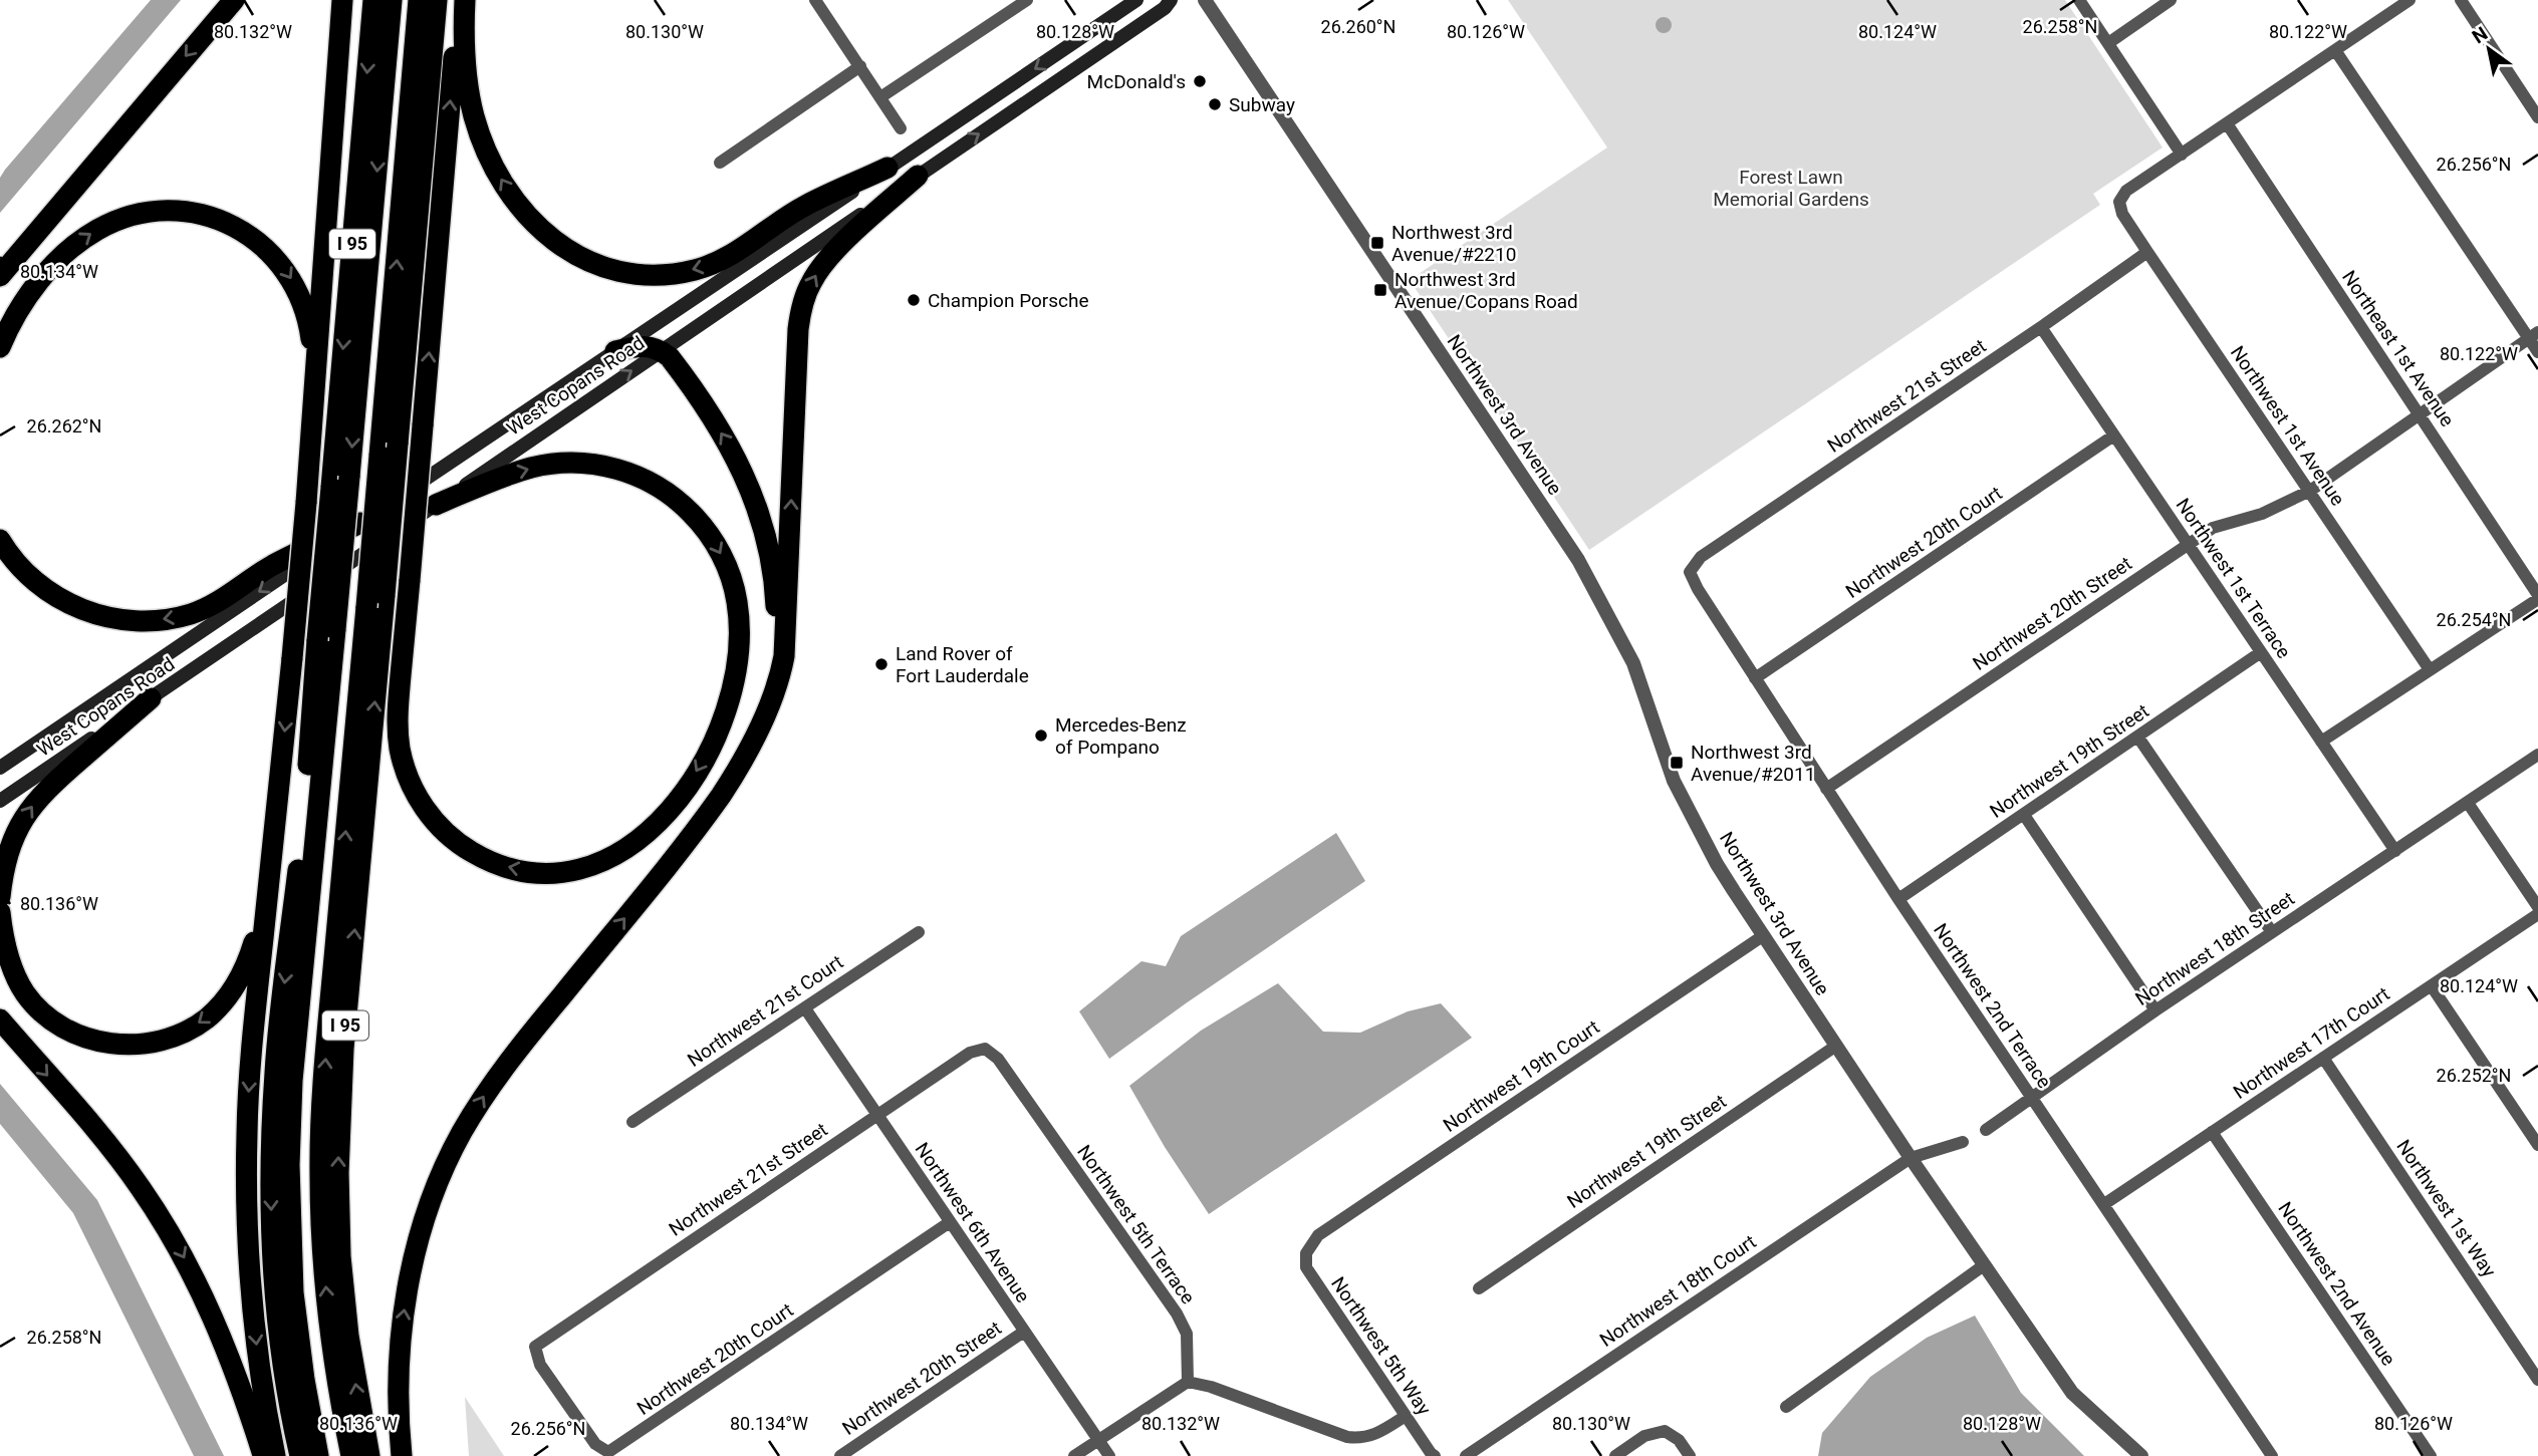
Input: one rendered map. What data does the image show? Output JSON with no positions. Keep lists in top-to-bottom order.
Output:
{
  "streets": {
    "highway": ["I 95"],
    "main road": ["West Copans Road"],
    "street": [
      "Northeast 1st Avenue",
      "Northwest 21st Street",
      "Northwest 3rd Avenue",
      "Northwest 1st Avenue",
      "Northwest 20th Court",
      "Northwest 1st Terrace",
      "Northwest 20th Street",
      "Northwest 19th Street",
      "Northwest 18th Street",
      "Northwest 2nd Terrace",
      "Northwest 21st Court",
      "Northwest 17th Court",
      "Northwest 19th Court",
      "Northwest 1st Way",
      "Northwest 6th Avenue",
      "Northwest 5th Terrace",
      "Northwest 2nd Avenue",
      "Northwest 18th Court",
      "Northwest 5th Way"
    ]
  },
  "crossings": [
    ["Northeast 1st Avenue", "Northwest 20th Street"],
    ["Northwest 21st Street", "Northwest 1st Avenue"],
    ["Northwest 21st Street", "Northwest 20th Court"],
    ["Northwest 21st Street", "Northwest 1st Terrace"],
    ["Northwest 21st Street", "Northwest 2nd Terrace"],
    ["Northwest 21st Street", "Northwest 6th Avenue"],
    ["Northwest 21st Street", "Northwest 5th Terrace"],
    ["Northwest 3rd Avenue", "Northwest 19th Street"],
    ["Northwest 3rd Avenue", "Northwest 19th Court"],
    ["Northwest 3rd Avenue", "Northwest 18th Court"],
    ["Northwest 1st Avenue", "Northwest 20th Street"],
    ["Northwest 20th Court", "Northwest 1st Terrace"],
    ["Northwest 20th Court", "Northwest 2nd Terrace"],
    ["Northwest 20th Court", "Northwest 6th Avenue"],
    ["Northwest 1st Terrace", "Northwest 20th Street"],
    ["Northwest 1st Terrace", "Northwest 19th Street"],
    ["Northwest 1st Terrace", "Northwest 18th Street"],
    ["Northwest 20th Street", "Northwest 2nd Terrace"],
    ["Northwest 20th Street", "Northwest 6th Avenue"],
    ["Northwest 19th Street", "Northwest 2nd Terrace"],
    ["Northwest 18th Street", "Northwest 2nd Terrace"],
    ["Northwest 2nd Terrace", "Northwest 17th Court"],
    ["Northwest 21st Court", "Northwest 6th Avenue"],
    ["Northwest 17th Court", "Northwest 1st Way"],
    ["Northwest 17th Court", "Northwest 2nd Avenue"],
    ["Northwest 19th Court", "Northwest 5th Way"]
  ],
  "parks": ["Forest Lawn Memorial Gardens"],
  "places": {
    "other": [
      "McDonald's",
      "Subway",
      "Champion Porsche",
      "Land Rover of Fort Lauderdale",
      "Mercedes-Benz of Pompano"
    ],
    "transit": ["Northwest 3rd Avenue/#2210", "Northwest 3rd Avenue/Copans Road", "Northwest 3rd Avenue/#2011"]
  },
  "north": "top left",
  "coordinates": [
    "26.260°N",
    "26.258°N",
    "80.132°W",
    "80.130°W",
    "80.128°W",
    "80.126°W",
    "80.124°W",
    "80.122°W",
    "26.256°N",
    "80.134°W",
    "26.262°N",
    "26.254°N",
    "80.136°W",
    "26.252°N"
  ]
}
